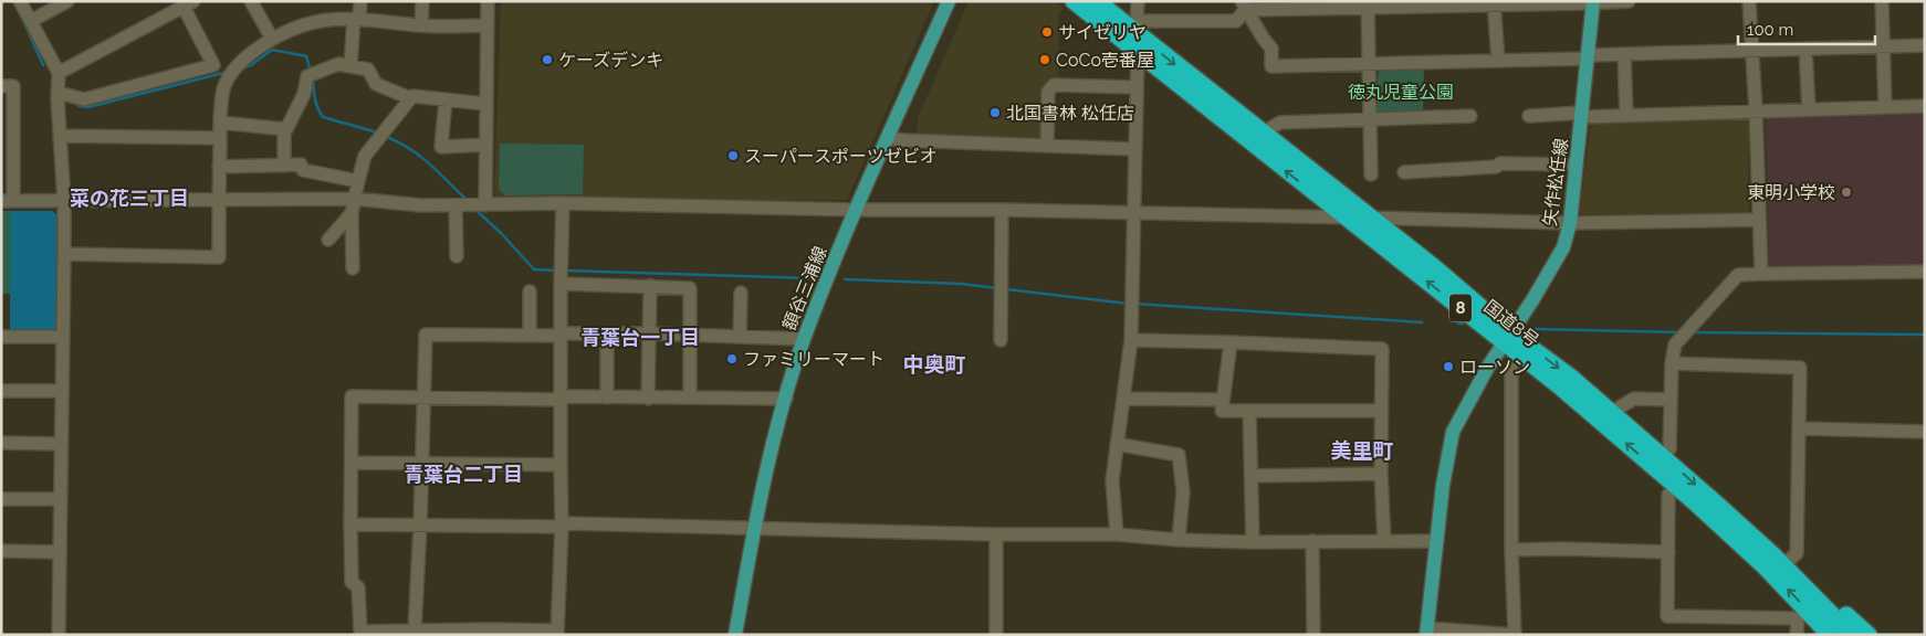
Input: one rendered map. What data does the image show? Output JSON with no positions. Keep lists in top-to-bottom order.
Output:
{
  "streets": {
    "highway": ["8", "国道8号"],
    "main road": ["矢作松任線", "額谷三浦線"]
  },
  "crossings": [
    ["矢作松任線", "国道8号"]
  ],
  "districts": [
    "菜の花三丁目",
    "青葉台一丁目",
    "中奥町",
    "美里町",
    "青葉台二丁目"
  ],
  "parks": ["徳丸児童公園"],
  "places": [
    "サイゼリヤ",
    "ケーズデンキ",
    "CoCo壱番屋",
    "北国書林 松任店",
    "スーパースポーツゼビオ",
    "東明小学校",
    "ファミリーマート",
    "ローソン"
  ],
  "scale_bar": "100 m"
}
